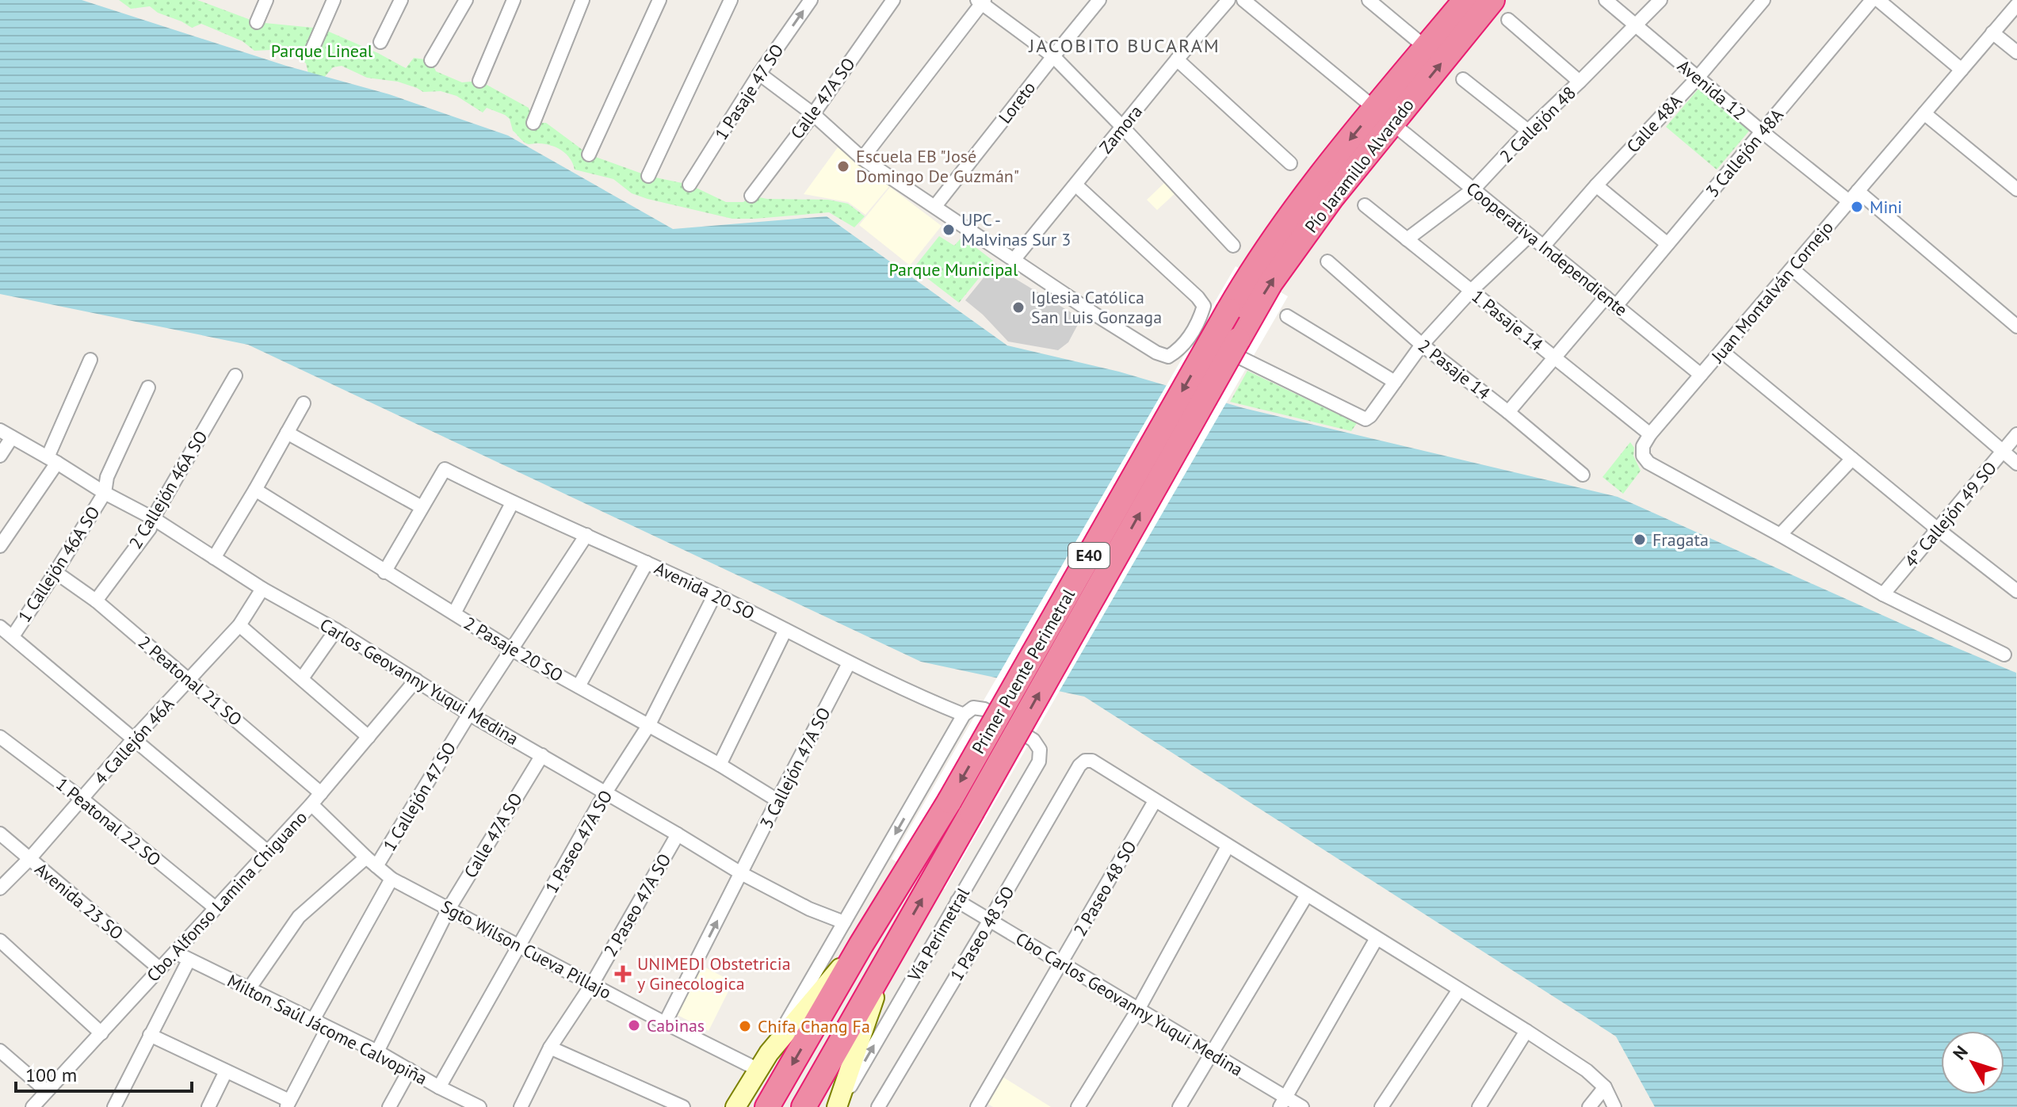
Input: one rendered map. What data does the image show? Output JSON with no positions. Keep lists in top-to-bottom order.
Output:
{
  "streets": {
    "highway": [
      "Pío Jaramillo Alvarado",
      "E40",
      "Primer Puente Perimetral",
      "Vía Perimetral"
    ],
    "street": [
      "Avenida 12",
      "1 Pasaje 47 SO",
      "Calle 47A SO",
      "Loreto",
      "Calle 48A",
      "2 Callejón 48",
      "Zamora",
      "3 Callejón 48A",
      "Cooperativa Independiente",
      "Juan Montalván Cornejo",
      "1 Pasaje 14",
      "2 Pasaje 14",
      "2 Callejón 46A SO",
      "4º Callejón 49 SO",
      "1 Callejón 46A SO",
      "Avenida 20 SO",
      "2 Pasaje 20 SO",
      "2 Peatonal 21 SO",
      "Carlos Geovanny Yuqui Medina",
      "4 Callejón 46A",
      "3 Callejón 47A SO",
      "1 Callejón 47 SO",
      "1 Peatonal 22 SO",
      "1 Paseo 47A SO",
      "2 Paseo 48 SO",
      "Cbo. Alfonso Lamina Chiguano",
      "Avenida 23 SO",
      "2 Paseo 47A SO",
      "1 Paseo 48 SO",
      "Sgto Wilson Cueva Pillajo",
      "Cbo Carlos Geovanny Yuqui Medina",
      "Milton Saúl Jácome Calvopiña"
    ]
  },
  "crossings": [
    ["Avenida 12", "Calle 48A"],
    ["Avenida 12", "2 Callejón 48"],
    ["Avenida 12", "3 Callejón 48A"],
    ["Avenida 12", "Juan Montalván Cornejo"],
    ["Calle 47A SO", "Carlos Geovanny Yuqui Medina"],
    ["Calle 47A SO", "Sgto Wilson Cueva Pillajo"],
    ["Calle 47A SO", "Milton Saúl Jácome Calvopiña"],
    ["Calle 48A", "Cooperativa Independiente"],
    ["2 Callejón 48", "Cooperativa Independiente"],
    ["2 Callejón 48", "1 Pasaje 14"],
    ["3 Callejón 48A", "Cooperativa Independiente"],
    ["3 Callejón 48A", "1 Pasaje 14"],
    ["3 Callejón 48A", "2 Pasaje 14"],
    ["Pío Jaramillo Alvarado", "Cooperativa Independiente"],
    ["Pío Jaramillo Alvarado", "Primer Puente Perimetral"],
    ["Cooperativa Independiente", "Juan Montalván Cornejo"],
    ["Juan Montalván Cornejo", "1 Pasaje 14"],
    ["2 Callejón 46A SO", "2 Peatonal 21 SO"],
    ["2 Callejón 46A SO", "Carlos Geovanny Yuqui Medina"],
    ["E40", "Primer Puente Perimetral"],
    ["E40", "Sgto Wilson Cueva Pillajo"],
    ["1 Callejón 46A SO", "2 Peatonal 21 SO"],
    ["1 Callejón 46A SO", "Carlos Geovanny Yuqui Medina"],
    ["Avenida 20 SO", "3 Callejón 47A SO"],
    ["Avenida 20 SO", "1 Callejón 47 SO"],
    ["Avenida 20 SO", "1 Paseo 47A SO"],
    ["Avenida 20 SO", "Vía Perimetral"],
    ["2 Pasaje 20 SO", "3 Callejón 47A SO"],
    ["2 Pasaje 20 SO", "1 Callejón 47 SO"],
    ["2 Pasaje 20 SO", "1 Paseo 47A SO"],
    ["Primer Puente Perimetral", "Vía Perimetral"],
    ["2 Peatonal 21 SO", "4 Callejón 46A"],
    ["2 Peatonal 21 SO", "Cbo. Alfonso Lamina Chiguano"],
    ["Carlos Geovanny Yuqui Medina", "4 Callejón 46A"],
    ["Carlos Geovanny Yuqui Medina", "3 Callejón 47A SO"],
    ["Carlos Geovanny Yuqui Medina", "1 Callejón 47 SO"],
    ["Carlos Geovanny Yuqui Medina", "1 Paseo 47A SO"],
    ["Carlos Geovanny Yuqui Medina", "Cbo. Alfonso Lamina Chiguano"],
    ["Carlos Geovanny Yuqui Medina", "2 Paseo 47A SO"],
    ["4 Callejón 46A", "1 Peatonal 22 SO"],
    ["4 Callejón 46A", "Avenida 23 SO"],
    ["3 Callejón 47A SO", "Sgto Wilson Cueva Pillajo"],
    ["1 Callejón 47 SO", "Sgto Wilson Cueva Pillajo"],
    ["1 Peatonal 22 SO", "Cbo. Alfonso Lamina Chiguano"],
    ["1 Paseo 47A SO", "Sgto Wilson Cueva Pillajo"],
    ["1 Paseo 47A SO", "Milton Saúl Jácome Calvopiña"],
    ["2 Paseo 48 SO", "1 Paseo 48 SO"],
    ["2 Paseo 48 SO", "Cbo Carlos Geovanny Yuqui Medina"],
    ["Cbo. Alfonso Lamina Chiguano", "Avenida 23 SO"],
    ["Cbo. Alfonso Lamina Chiguano", "Sgto Wilson Cueva Pillajo"],
    ["Cbo. Alfonso Lamina Chiguano", "Milton Saúl Jácome Calvopiña"],
    ["2 Paseo 47A SO", "Sgto Wilson Cueva Pillajo"],
    ["1 Paseo 48 SO", "Cbo Carlos Geovanny Yuqui Medina"],
    ["Vía Perimetral", "Cbo Carlos Geovanny Yuqui Medina"]
  ],
  "districts": ["JACOBITO BUCARAM"],
  "parks": ["Parque Lineal", "Parque Municipal"],
  "places": {
    "other": [
      "Escuela EB \"José Domingo De Guzmán\"",
      "Mini",
      "UPC - Malvinas Sur 3",
      "Iglesia Católica San Luis Gonzaga",
      "Fragata",
      "Cabinas",
      "Chifa Chang Fa"
    ],
    "health": ["UNIMEDI Obstetricia y Ginecologica"]
  },
  "scale_bar": "100 m",
  "north": "top left"
}
